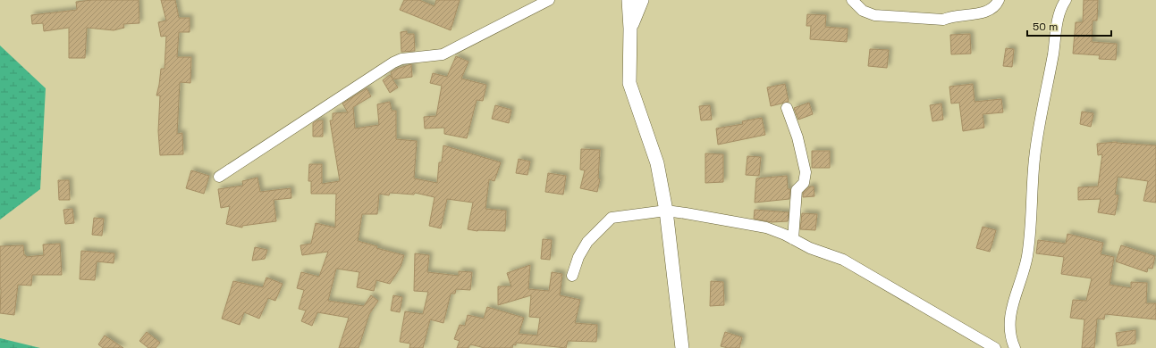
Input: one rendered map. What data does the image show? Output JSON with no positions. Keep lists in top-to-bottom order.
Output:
{
  "scale_bar": "50 m"
}
